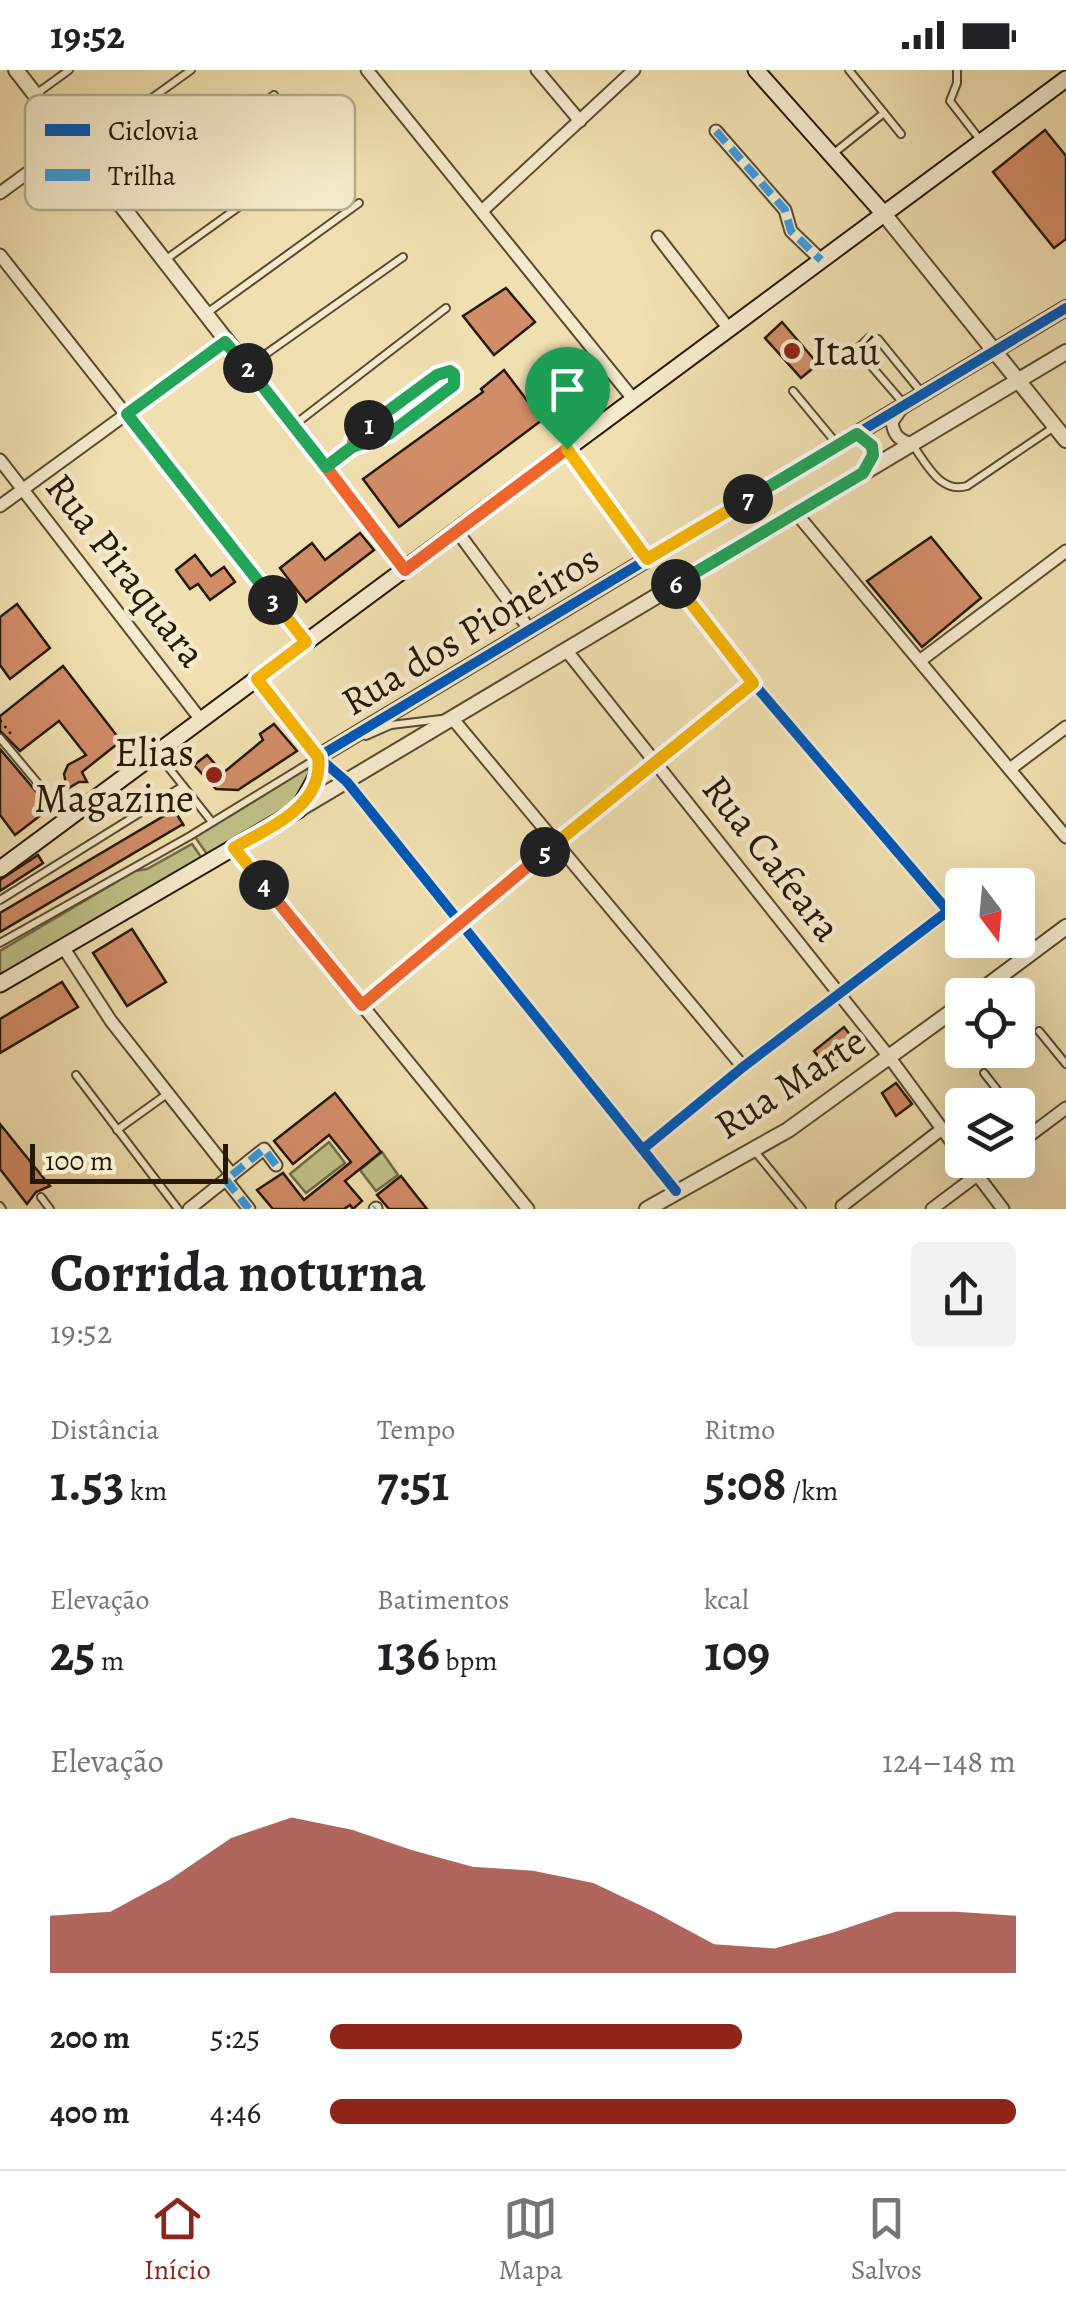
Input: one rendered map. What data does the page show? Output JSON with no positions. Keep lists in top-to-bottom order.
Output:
{
  "streets": {
    "main road": ["Rua dos Pioneiros"],
    "street": ["Rua Piraquara", "Rua Cafeara", "Rua Marte"]
  },
  "crossings": [
    ["Rua dos Pioneiros", "Rua Cafeara"],
    ["Rua Cafeara", "Rua Marte"]
  ],
  "places": ["Itaú", "Elias Magazine"],
  "legend": ["Ciclovia", "Trilha"],
  "scale_bar": "100 m",
  "north": "bottom",
  "page": {
    "status": "19:52",
    "pins": [
      "2",
      "1",
      "7",
      "6",
      "3",
      "5",
      "4"
    ],
    "scale": "100 m",
    "heading": ["Corrida noturna", "19:52"],
    "stats": [
      ["Distância", "1.53 km"],
      ["Tempo", "7:51"],
      ["Ritmo", "5:08 /km"],
      ["Elevação", "25 m"],
      ["Batimentos", "136 bpm"],
      ["kcal", "109"]
    ],
    "chart": ["Elevação", "124–148 m"],
    "list": [
      {
        "name": "200 m",
        "note": "5:25"
      },
      {
        "name": "400 m",
        "note": "4:46"
      }
    ],
    "tabs": ["Início", "Mapa", "Salvos"]
  }
}
